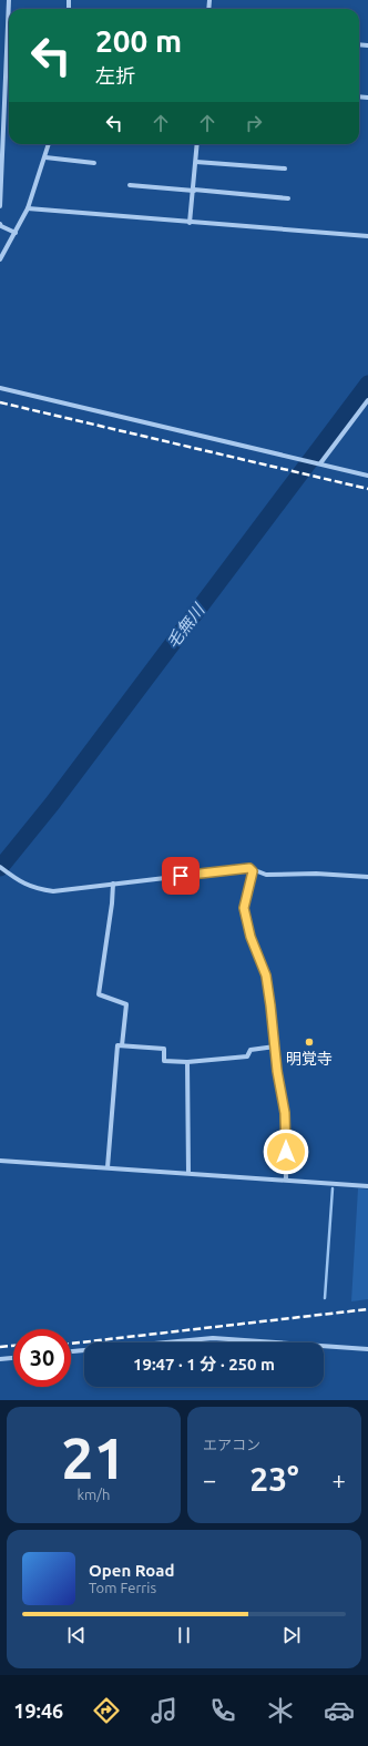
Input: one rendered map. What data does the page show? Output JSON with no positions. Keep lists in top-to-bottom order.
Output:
{
  "water": ["毛無川"],
  "places": ["明覚寺"],
  "page": {
    "turn": ["200 m", "左折"],
    "limit": "30",
    "trip": "19:47 · 1 分 · 250 m",
    "tile": [
      ["21", "km/h"],
      "エアコン"
    ],
    "heat": ["−", "23°", "+"],
    "song": ["Open Road", "Tom Ferris"],
    "tabs": "19:46"
  }
}
